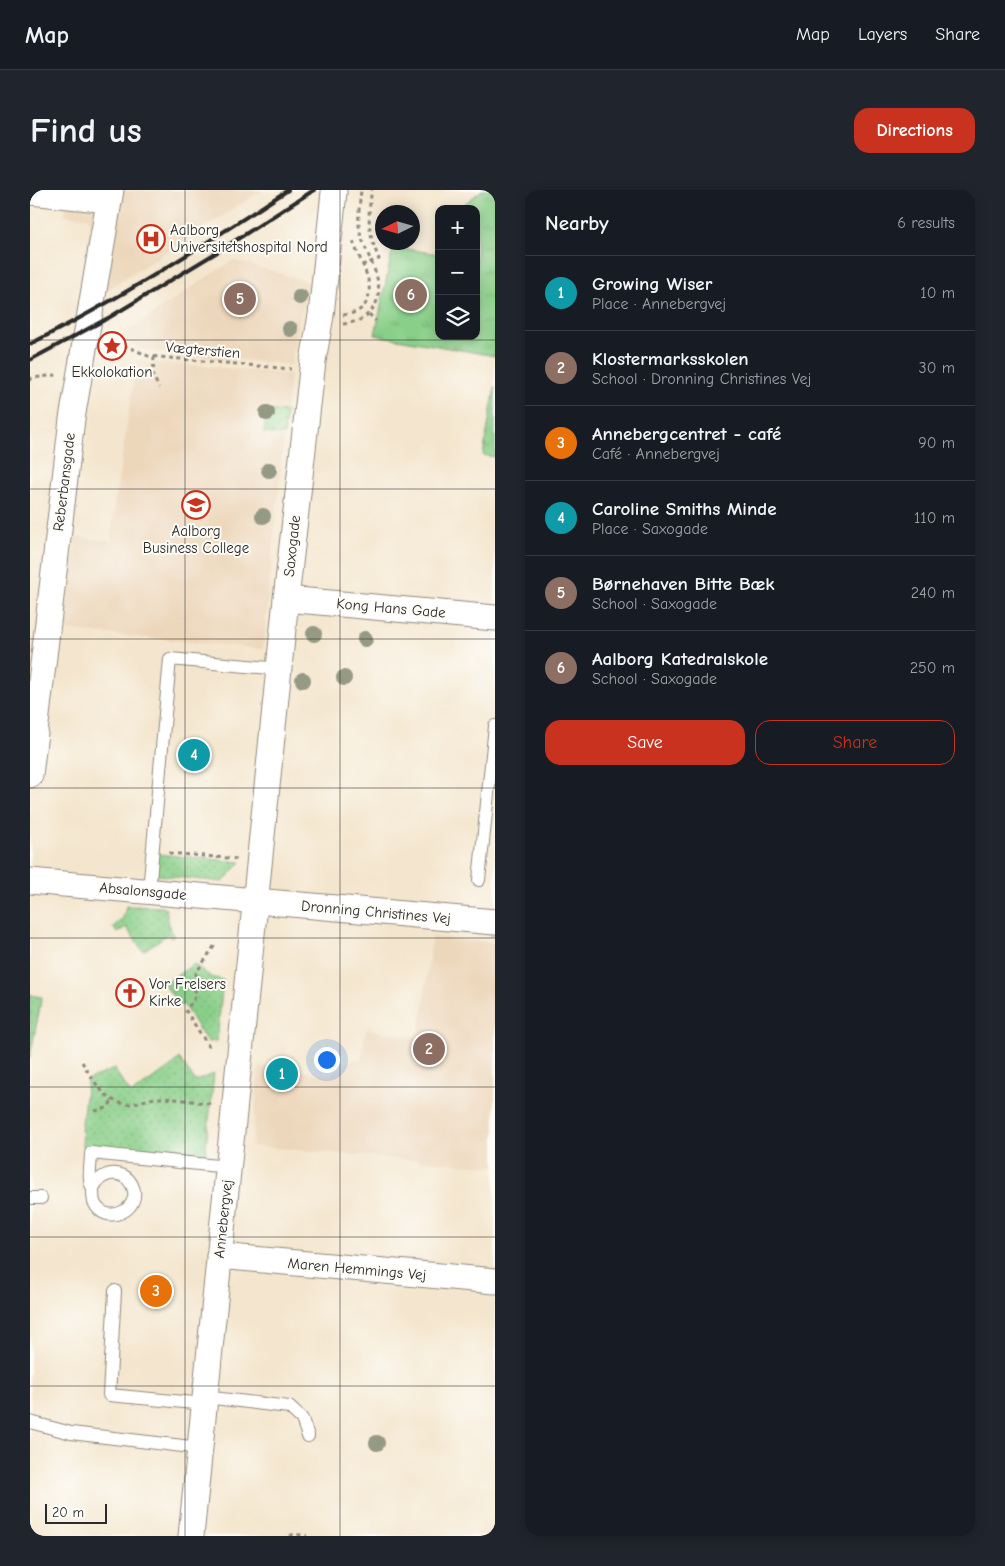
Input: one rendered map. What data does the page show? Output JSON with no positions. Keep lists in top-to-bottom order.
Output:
{
  "streets": {
    "street": [
      "Reberbansgade",
      "Saxogade",
      "Kong Hans Gade",
      "Absalonsgade",
      "Dronning Christines Vej",
      "Annebergvej",
      "Maren Hemmings Vej"
    ],
    "path": ["Vægterstien"]
  },
  "crossings": [
    ["Vægterstien", "Saxogade"],
    ["Saxogade", "Kong Hans Gade"],
    ["Saxogade", "Absalonsgade"],
    ["Saxogade", "Dronning Christines Vej"],
    ["Saxogade", "Annebergvej"],
    ["Absalonsgade", "Dronning Christines Vej"],
    ["Absalonsgade", "Annebergvej"],
    ["Dronning Christines Vej", "Annebergvej"],
    ["Annebergvej", "Maren Hemmings Vej"]
  ],
  "places": {
    "hospital": ["Aalborg Universitetshospital Nord"],
    "place": ["Ekkolokation"],
    "school or university": ["Aalborg Business College"],
    "church": ["Vor Frelsers Kirke"]
  },
  "scale_bar": "20 m",
  "north": "left",
  "page": {
    "header": "Map",
    "nav": ["Map", "Layers", "Share"],
    "buttons": [
      "Directions",
      ["Save", "Share"]
    ],
    "title": "Find us",
    "heading": ["Nearby", "6 results"],
    "map_buttons": ["+", "−"],
    "list": [
      {
        "mark": "1",
        "name": "Growing Wiser",
        "note": "Place · Annebergvej",
        "value": "10 m"
      },
      {
        "mark": "2",
        "name": "Klostermarksskolen",
        "note": "School · Dronning Christines Vej",
        "value": "30 m"
      },
      {
        "mark": "3",
        "name": "Annebergcentret - café",
        "note": "Café · Annebergvej",
        "value": "90 m"
      },
      {
        "mark": "4",
        "name": "Caroline Smiths Minde",
        "note": "Place · Saxogade",
        "value": "110 m"
      },
      {
        "mark": "5",
        "name": "Børnehaven Bitte Bæk",
        "note": "School · Saxogade",
        "value": "240 m"
      },
      {
        "mark": "6",
        "name": "Aalborg Katedralskole",
        "note": "School · Saxogade",
        "value": "250 m"
      }
    ],
    "pins": [
      "6",
      "5",
      "4",
      "2",
      "1",
      "3"
    ],
    "scale": "20 m"
  }
}
